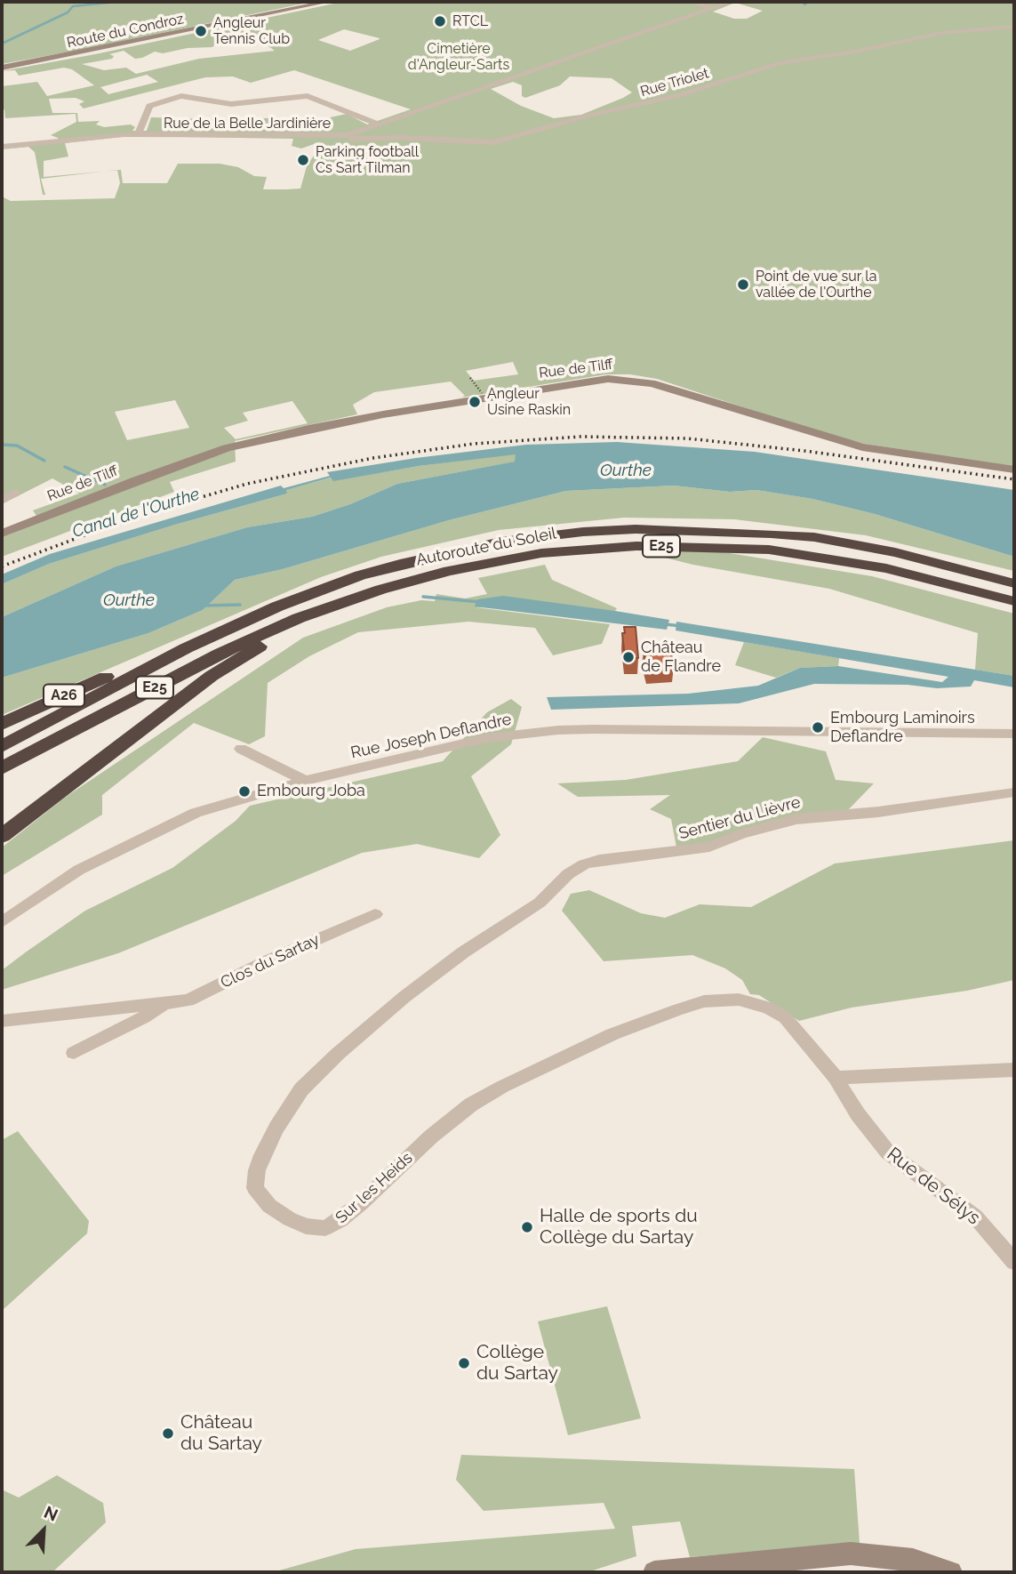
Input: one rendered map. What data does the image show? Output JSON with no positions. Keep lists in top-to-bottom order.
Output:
{
  "streets": {
    "highway": ["E25", "Autoroute du Soleil", "A26"],
    "main road": ["Route du Condroz", "Rue de Tilff"],
    "street": [
      "Rue Triolet",
      "Rue de la Belle Jardinière",
      "Rue Joseph Deflandre",
      "Sentier du Lièvre",
      "Clos du Sartay",
      "Rue de Sélys",
      "Sur les Heids"
    ]
  },
  "crossings": [
    ["Rue Triolet", "Rue de la Belle Jardinière"],
    ["Autoroute du Soleil", "A26"],
    ["Sentier du Lièvre", "Sur les Heids"],
    ["Rue de Sélys", "Sur les Heids"]
  ],
  "water": ["Ourthe", "Canal de l'Ourthe"],
  "parks": ["Cimetière d'Angleur-Sarts"],
  "places": [
    "RTCL",
    "Angleur Tennis Club",
    "Parking football Cs Sart Tilman",
    "Point de vue sur la vallée de l'Ourthe",
    "Angleur Usine Raskin",
    "Château de Flandre",
    "Embourg Laminoirs Deflandre",
    "Embourg Joba",
    "Halle de sports du Collège du Sartay",
    "Collège du Sartay",
    "Château du Sartay"
  ],
  "north": "top right"
}
